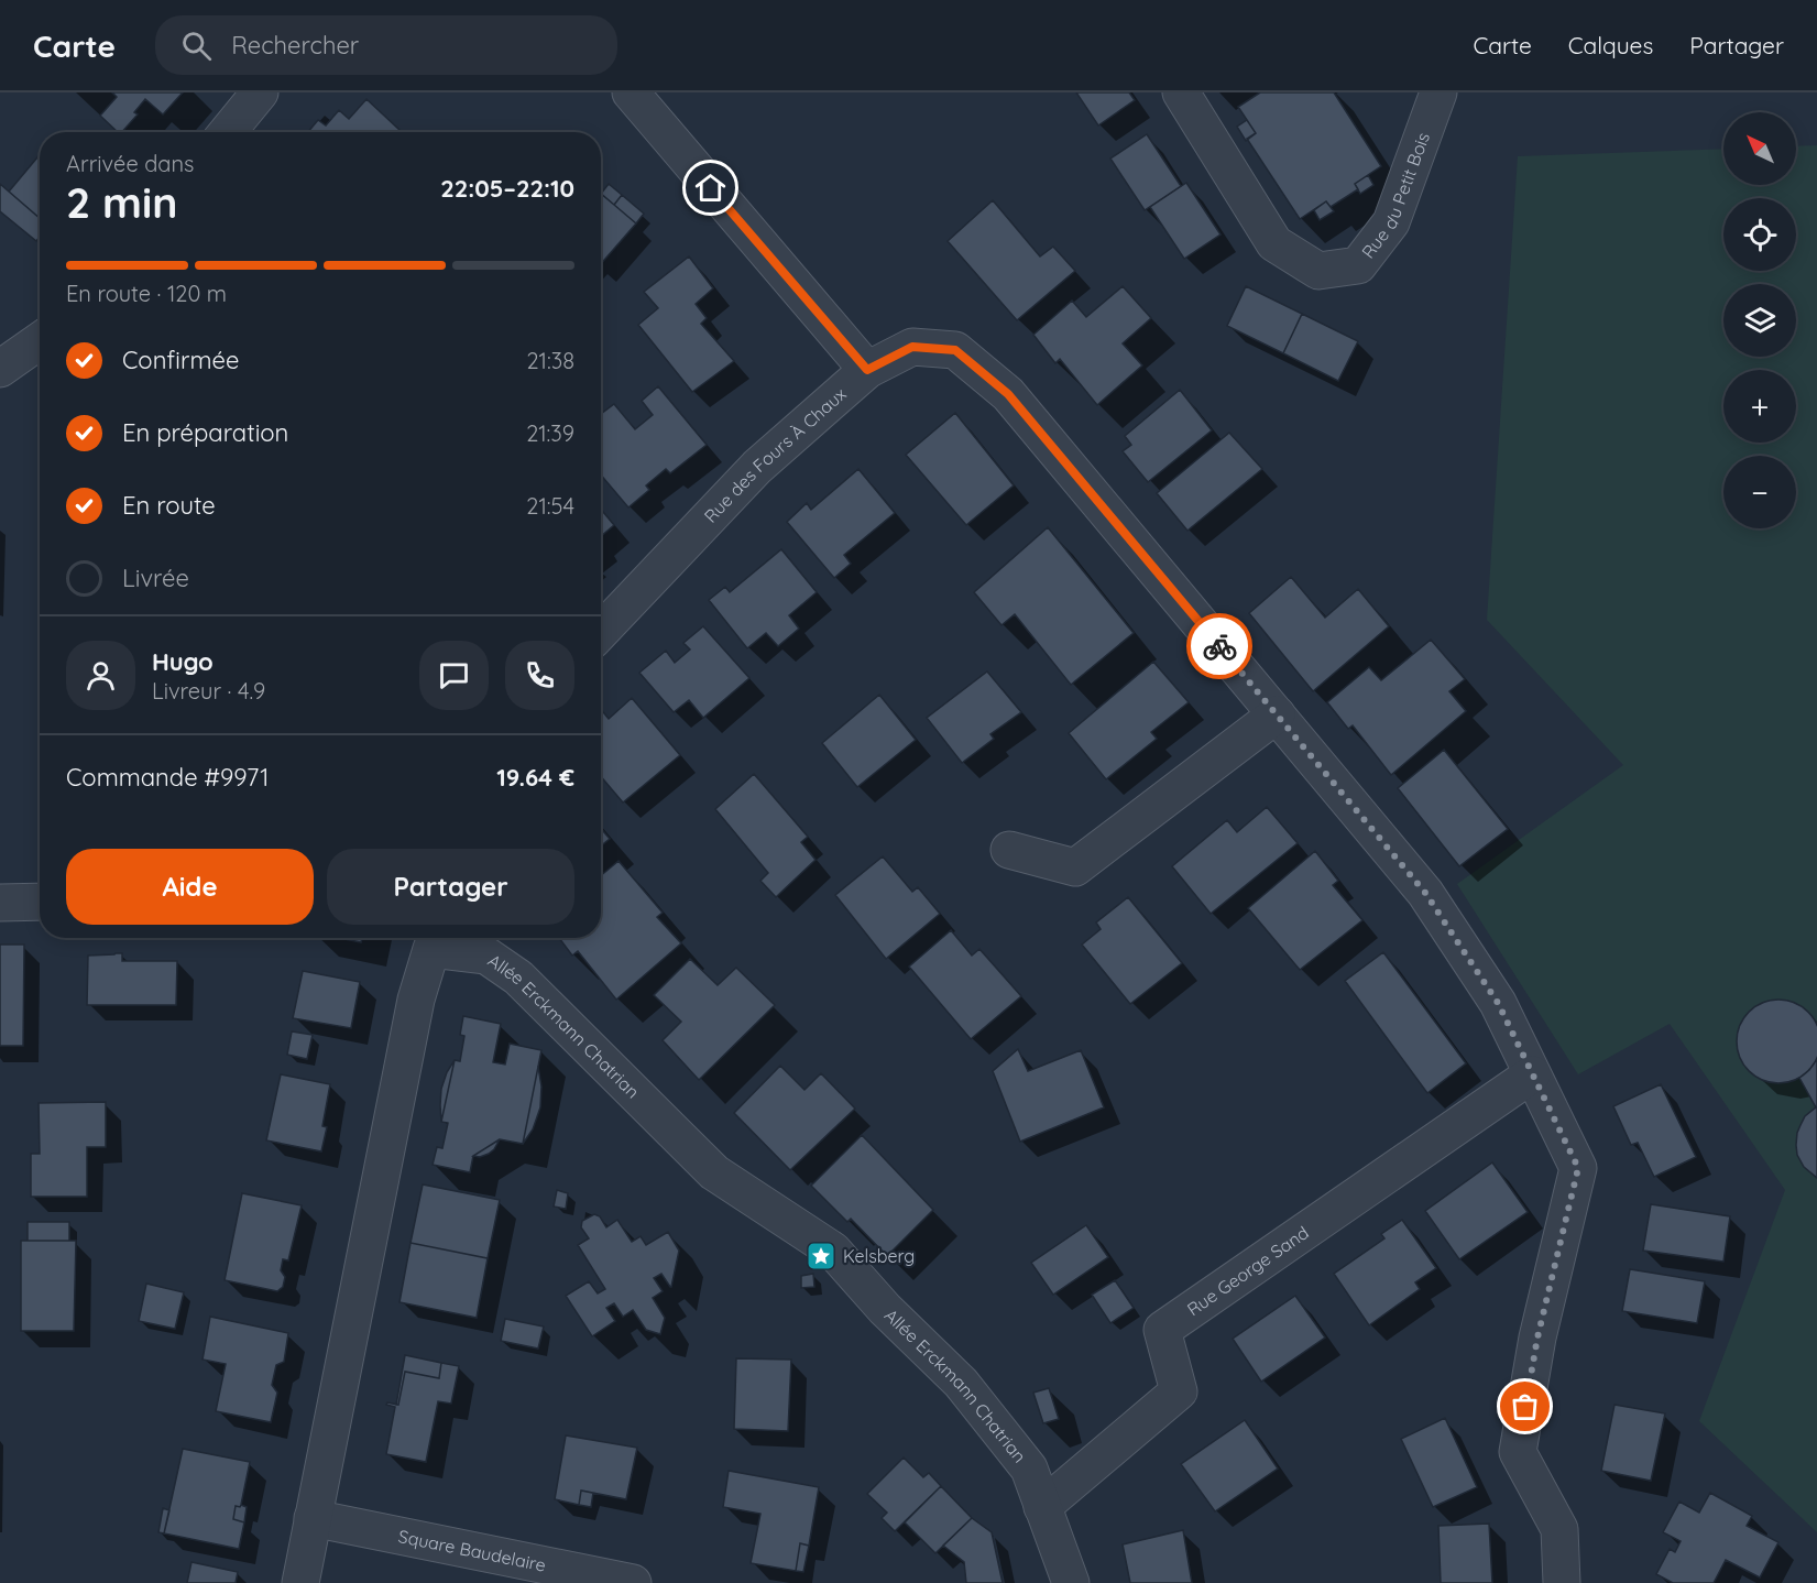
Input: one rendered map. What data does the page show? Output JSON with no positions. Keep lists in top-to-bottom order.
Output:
{
  "streets": {
    "street": [
      "Rue du Petit Bois",
      "Rue des Fours À Chaux",
      "Allée Erckmann Chatrian",
      "Rue George Sand",
      "Square Baudelaire"
    ]
  },
  "crossings": [
    ["Rue des Fours À Chaux", "Rue George Sand"],
    ["Allée Erckmann Chatrian", "Rue George Sand"],
    ["Allée Erckmann Chatrian", "Square Baudelaire"]
  ],
  "places": {
    "place": ["Kelsberg"]
  },
  "north": "top left",
  "page": {
    "header": "Carte",
    "search": "Rechercher",
    "nav": ["Carte", "Calques", "Partager"],
    "map_buttons": ["+", "−"],
    "heading": ["2 min", "Arrivée dans", "22:05–22:10"],
    "panel": [
      "Hugo",
      "Livreur · 4.9",
      "Commande #9971",
      "19.64 €"
    ],
    "bar": "En route · 120 m",
    "list": [
      ["Confirmée", "21:38"],
      ["En préparation", "21:39"],
      ["En route", "21:54"],
      "Livrée"
    ],
    "buttons": ["Aide", "Partager"]
  }
}
